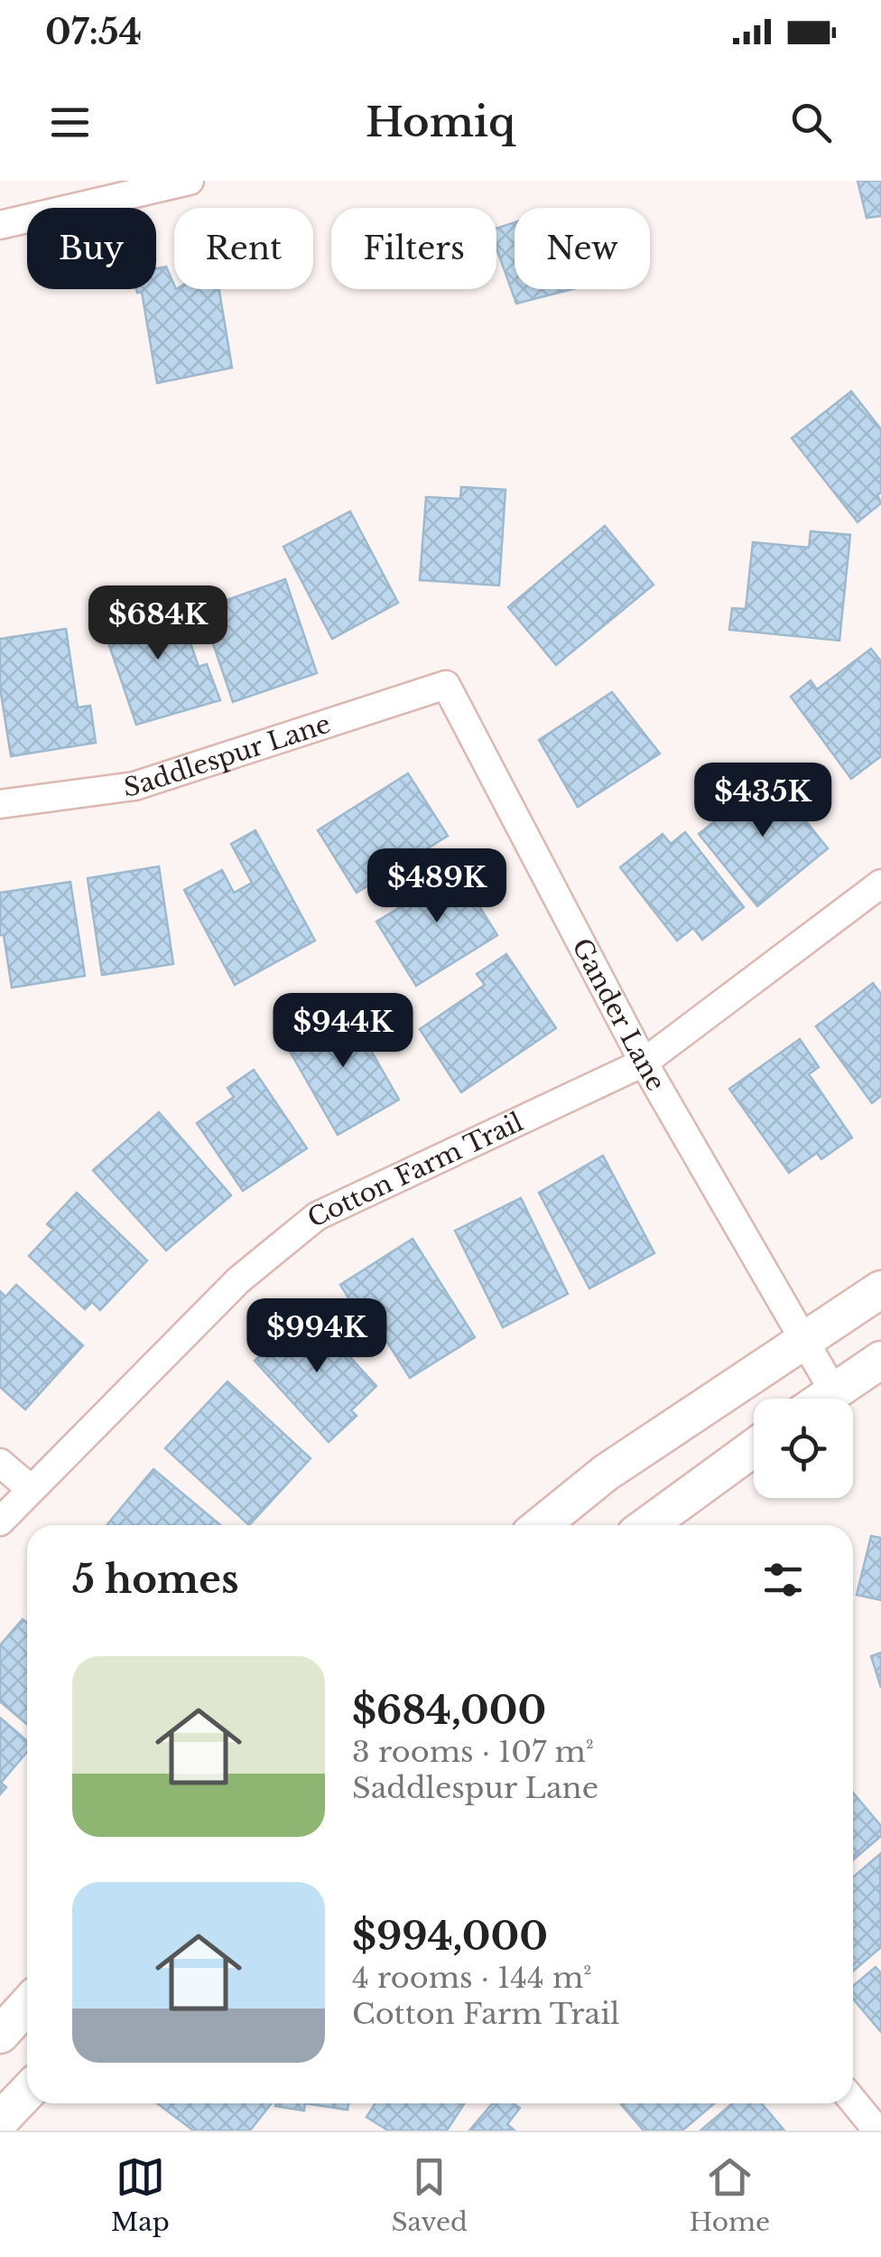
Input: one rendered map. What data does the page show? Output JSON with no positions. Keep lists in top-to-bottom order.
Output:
{
  "streets": {
    "street": ["Saddlespur Lane", "Gander Lane", "Cotton Farm Trail"]
  },
  "crossings": [
    ["Saddlespur Lane", "Gander Lane"],
    ["Gander Lane", "Cotton Farm Trail"]
  ],
  "page": {
    "status": "07:54",
    "header": "Homiq",
    "chip": [
      "Buy",
      "Rent",
      "Filters",
      "New"
    ],
    "price": [
      "$684K",
      "$435K",
      "$489K",
      "$944K",
      "$994K"
    ],
    "heading": "5 homes",
    "list": [
      {
        "name": "$684,000",
        "note": "3 rooms · 107 m² · Saddlespur Lane"
      },
      {
        "name": "$994,000",
        "note": "4 rooms · 144 m² · Cotton Farm Trail"
      }
    ],
    "tabs": ["Map", "Saved", "Home"]
  }
}
